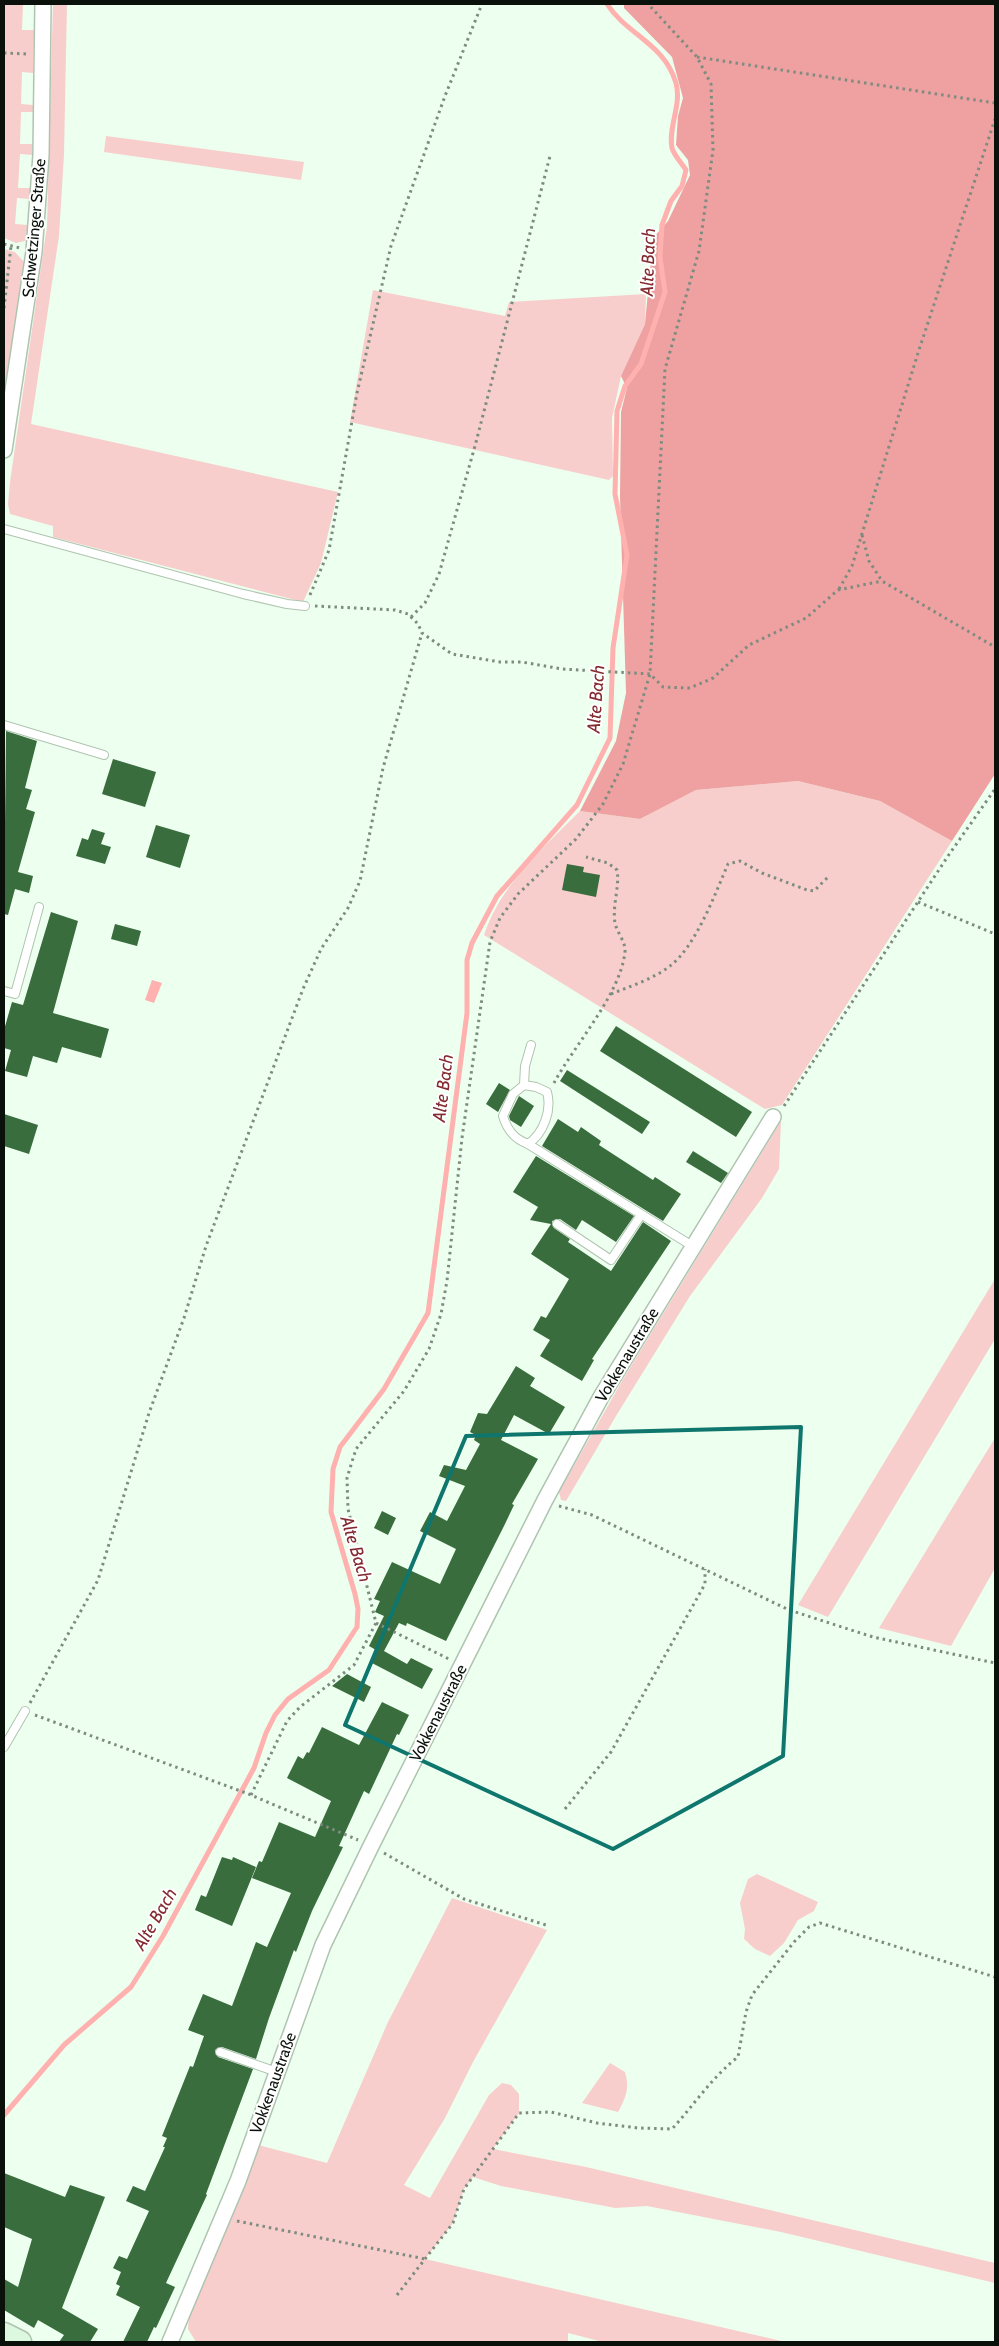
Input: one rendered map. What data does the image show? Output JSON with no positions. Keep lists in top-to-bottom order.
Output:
{
  "streets": {
    "street": ["Schwetzinger Straße", "Vokkenaustraße"]
  },
  "water": ["Alte Bach"]
}
